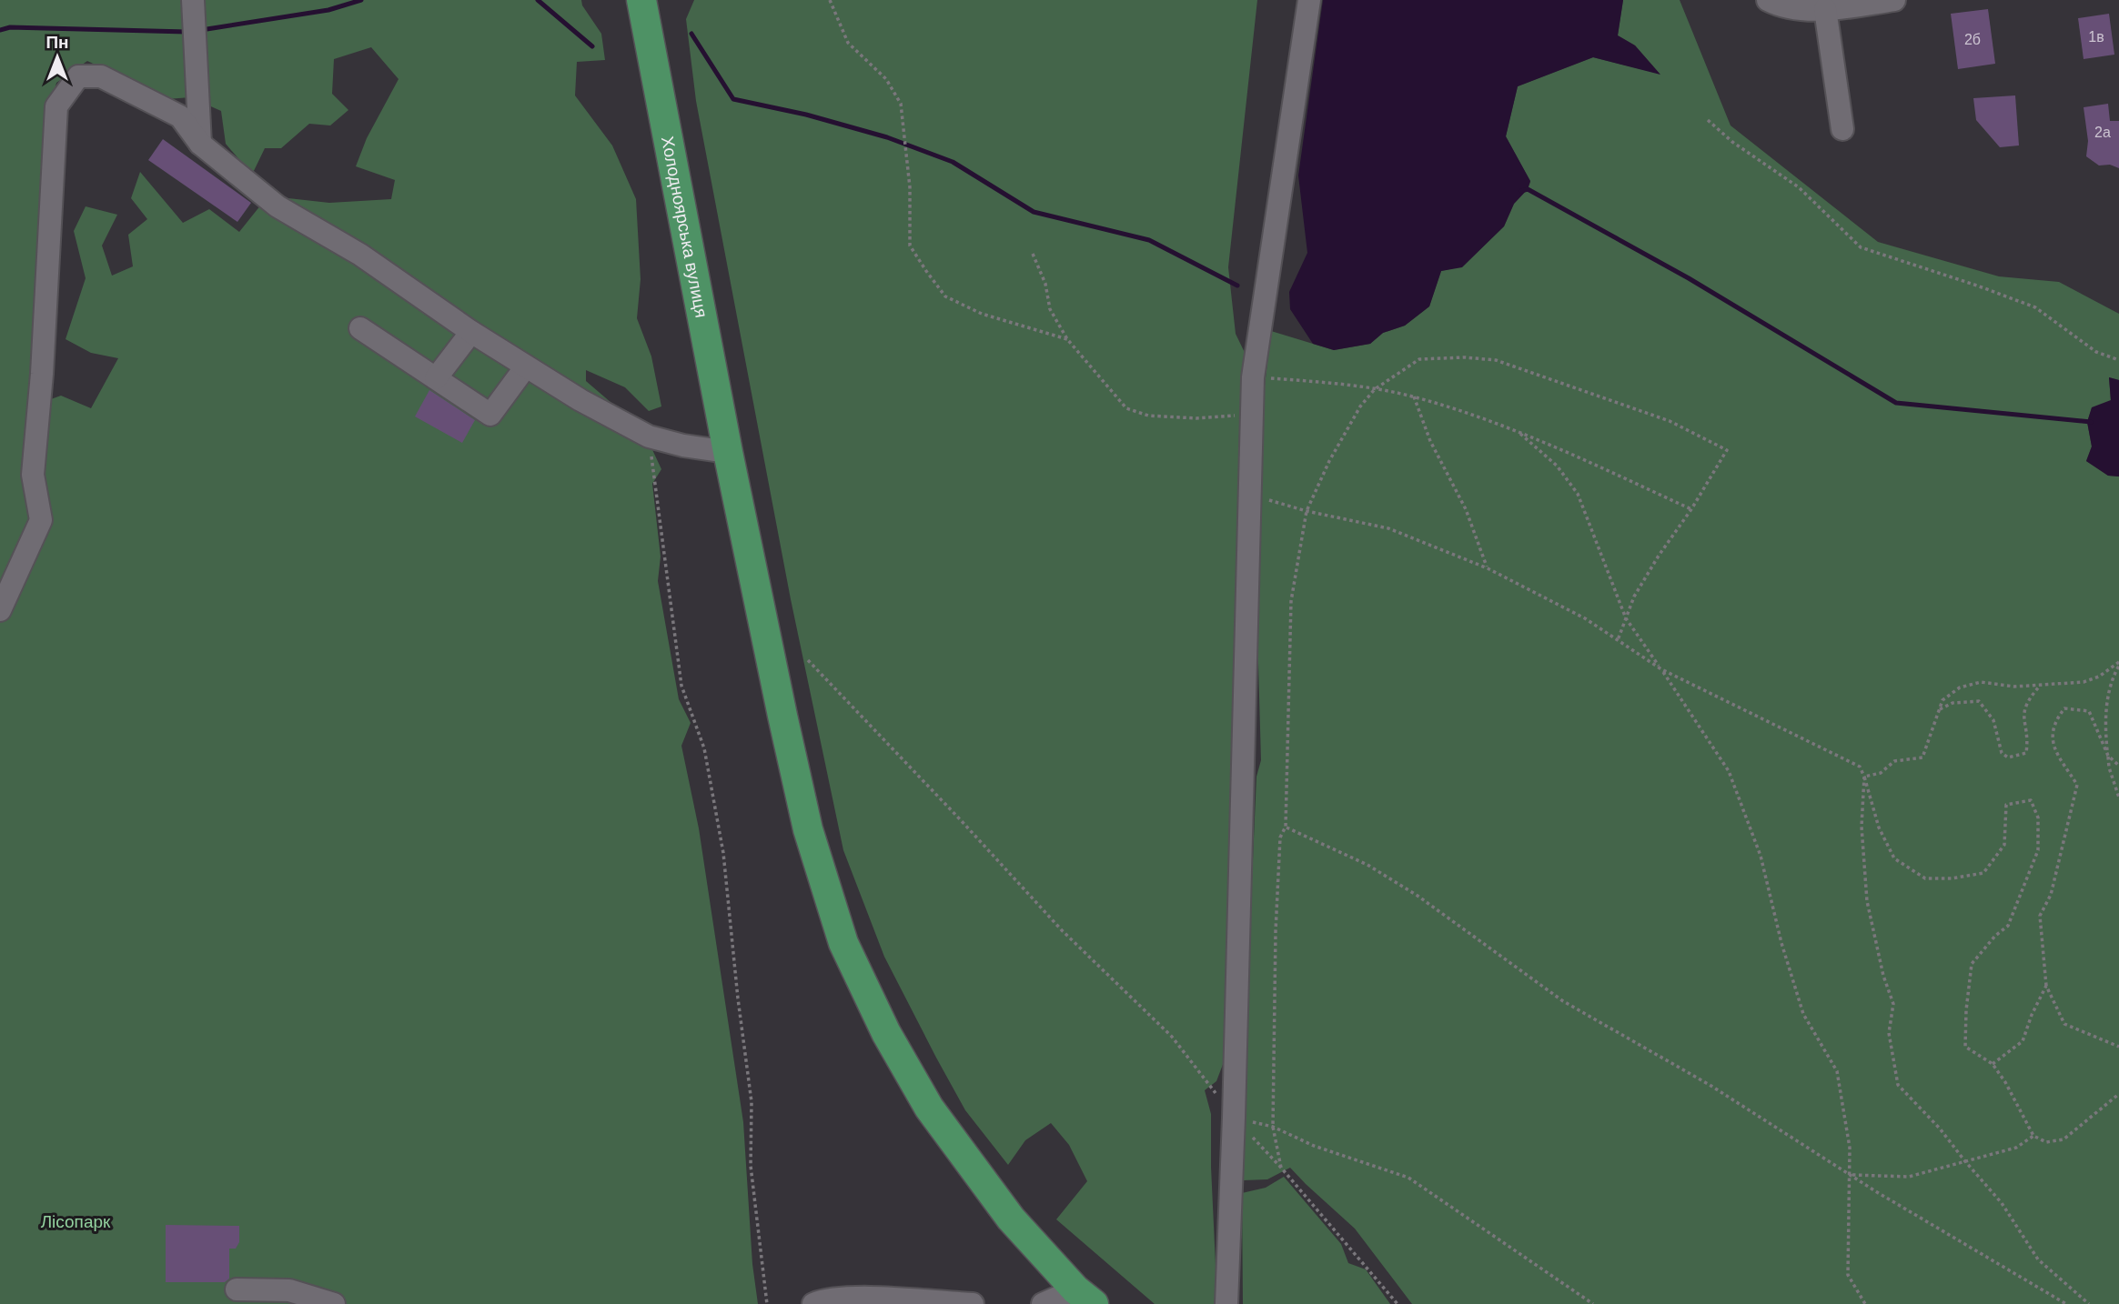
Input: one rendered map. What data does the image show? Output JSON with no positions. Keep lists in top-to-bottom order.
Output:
{
  "streets": {
    "main road": ["Холодноярська вулиця"]
  },
  "parks": ["Лісопарк"],
  "house_numbers": ["1в", "2б", "2а"],
  "north": "top"
}
